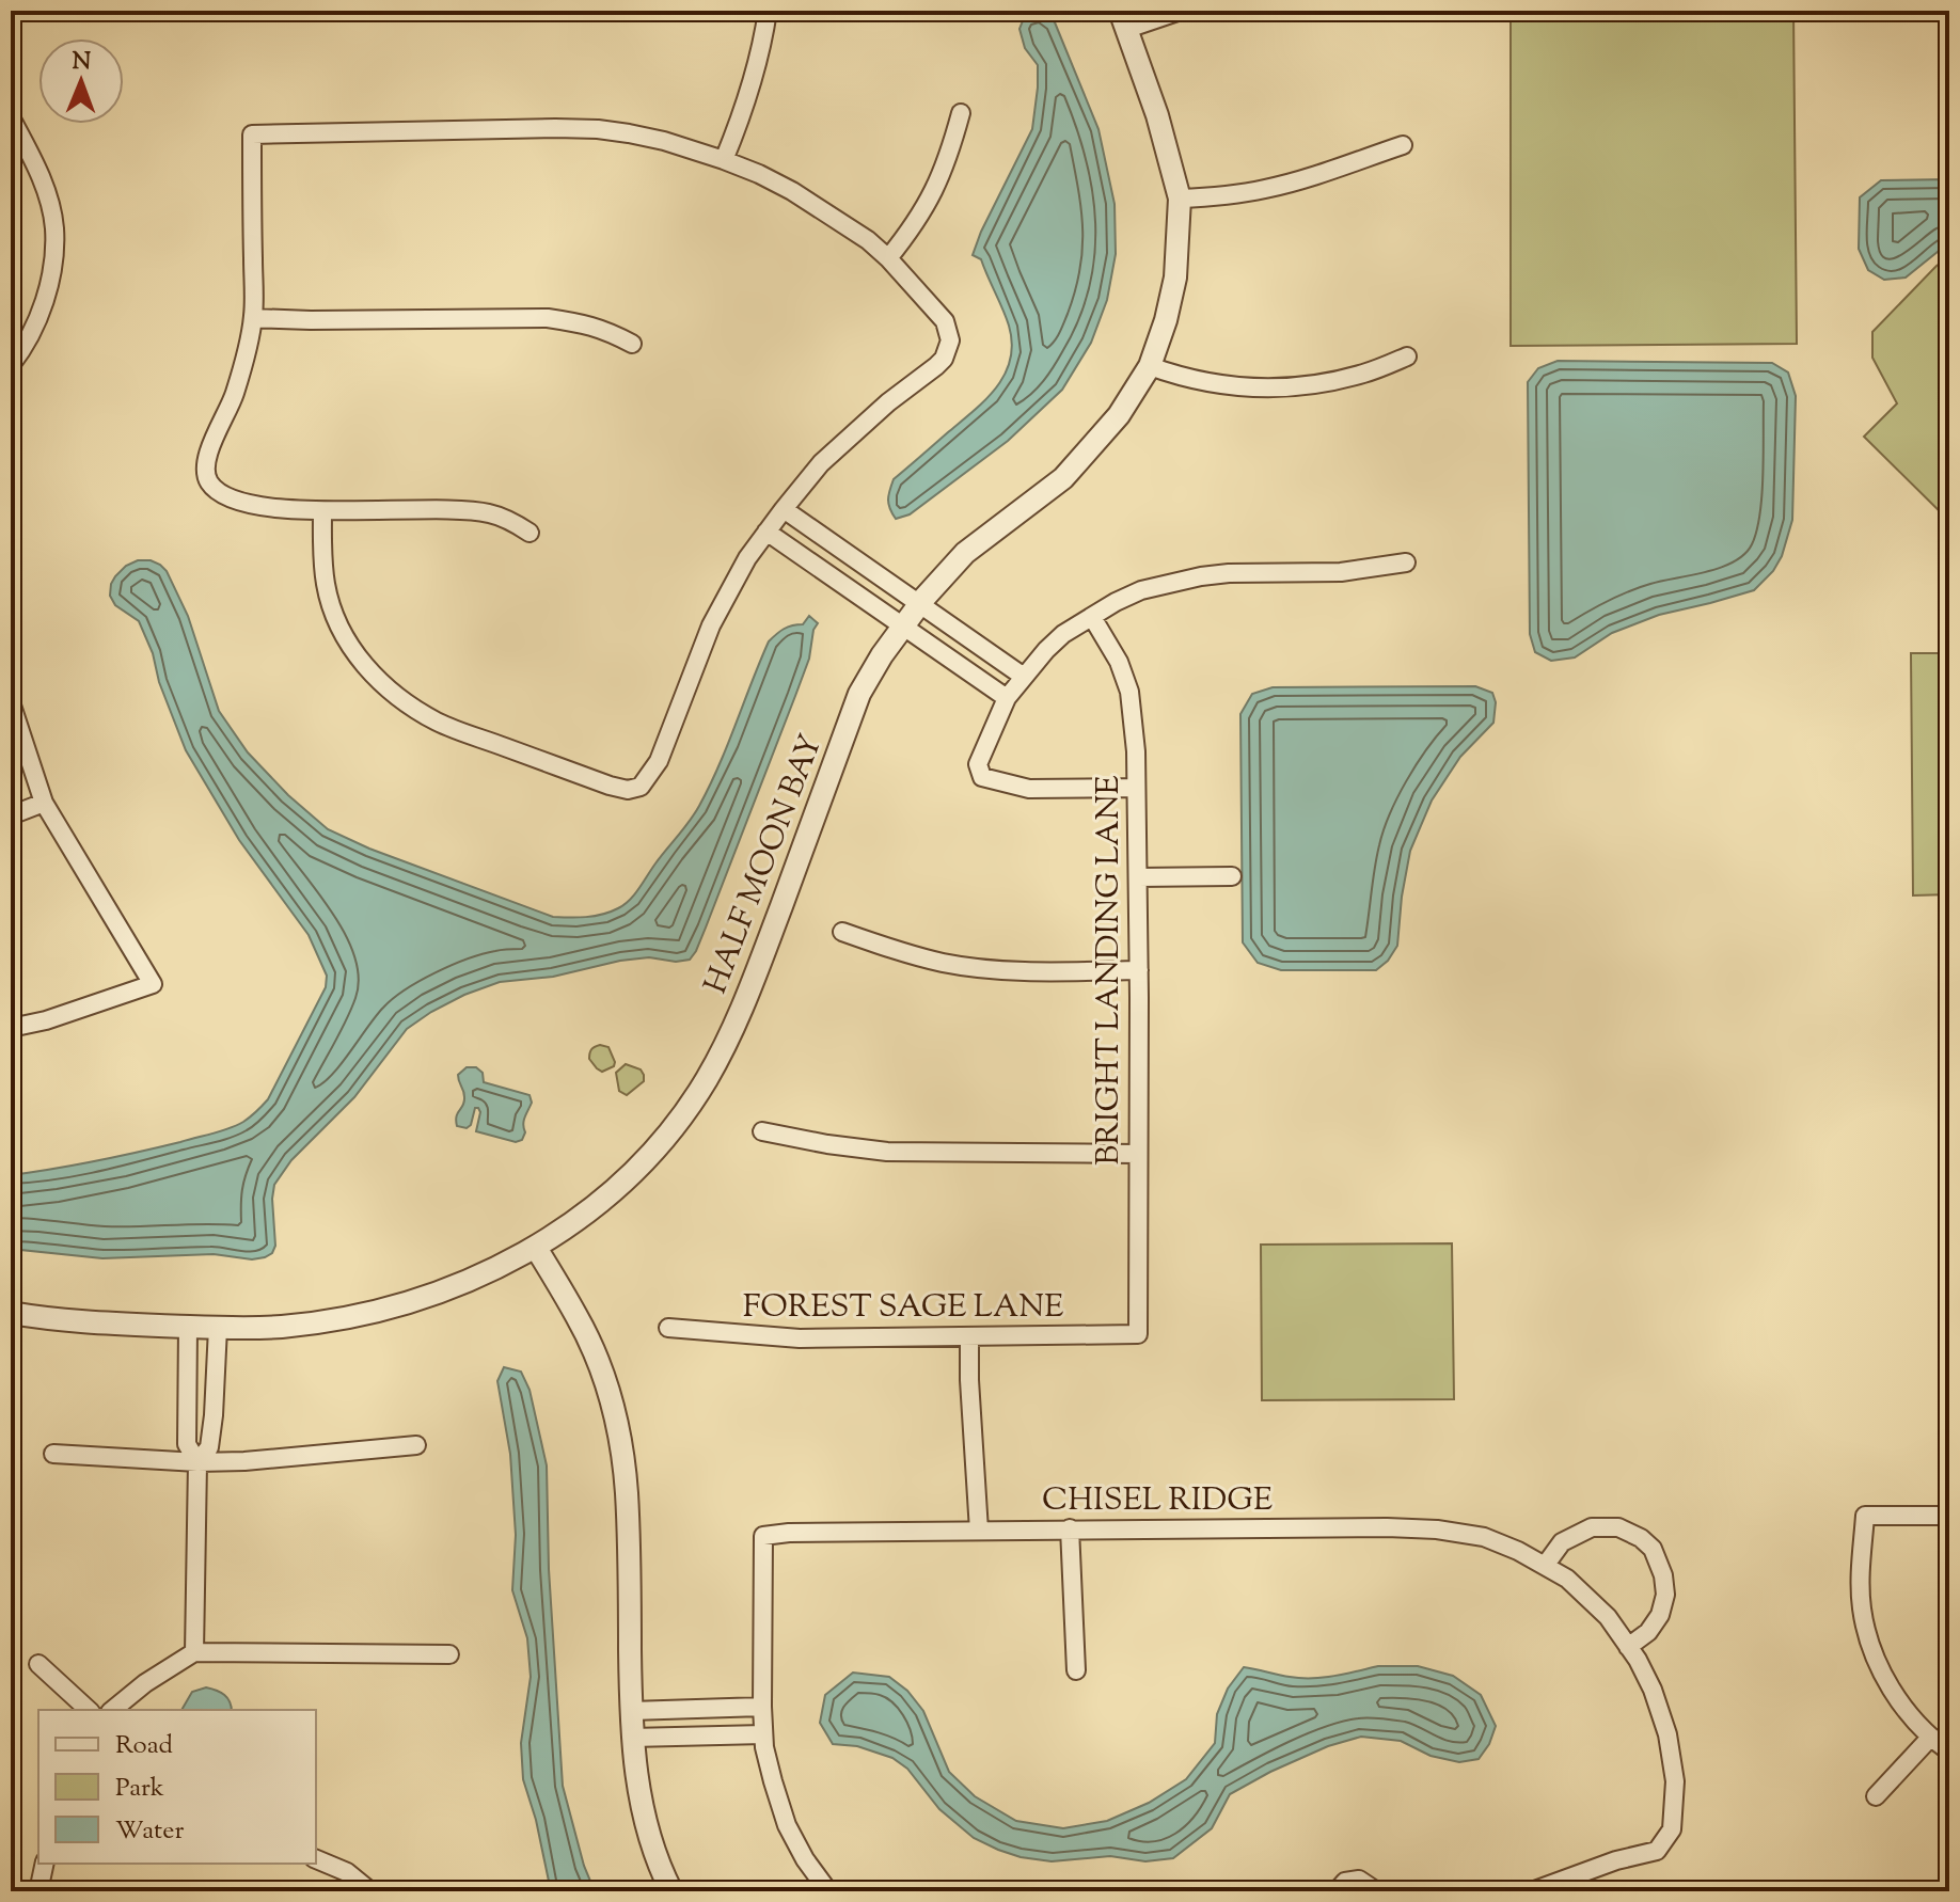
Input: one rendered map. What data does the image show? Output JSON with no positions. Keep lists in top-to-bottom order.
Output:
{
  "streets": {
    "street": [
      "HALF MOON BAY",
      "BRIGHT LANDING LANE",
      "FOREST SAGE LANE",
      "CHISEL RIDGE"
    ]
  },
  "crossings": [
    ["BRIGHT LANDING LANE", "FOREST SAGE LANE"]
  ],
  "legend": ["Road", "Park", "Water"],
  "north": "top"
}
